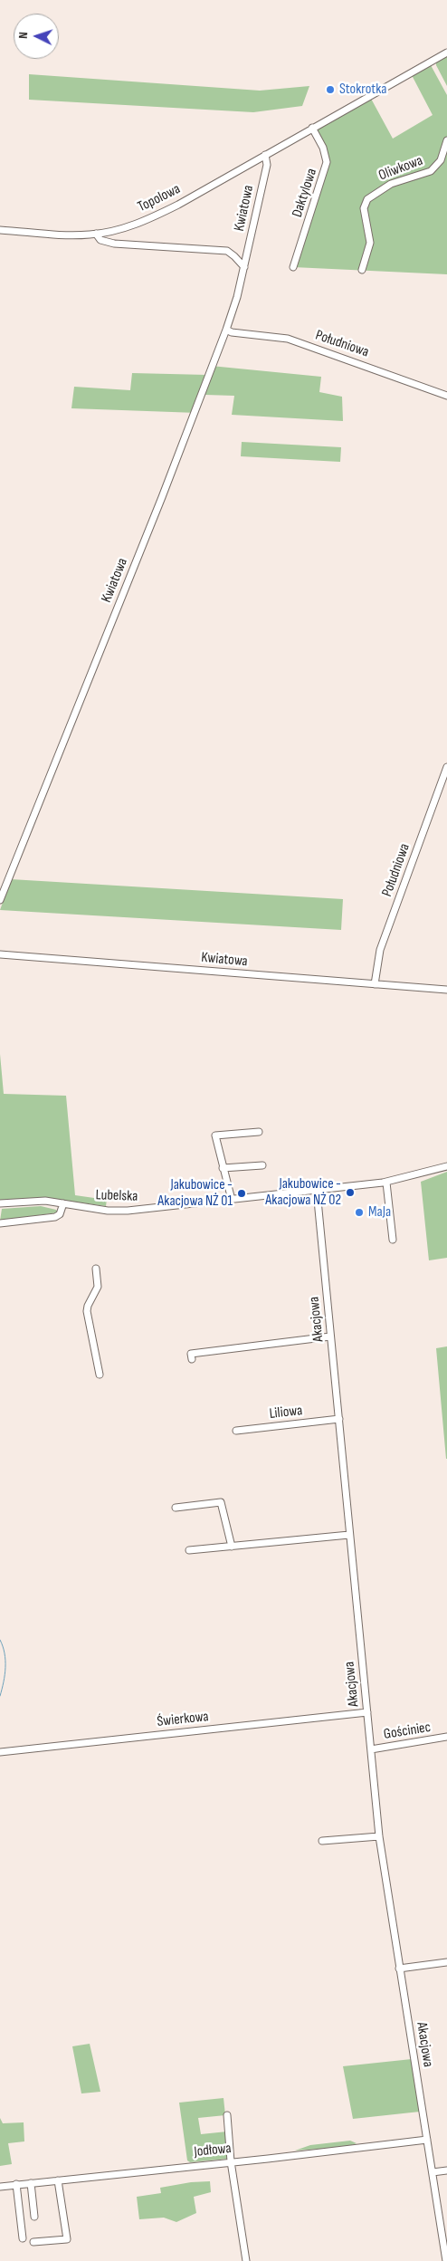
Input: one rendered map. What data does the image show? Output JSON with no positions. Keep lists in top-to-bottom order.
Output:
{
  "streets": {
    "street": [
      "Oliwkowa",
      "Daktylowa",
      "Topolowa",
      "Kwiatowa",
      "Południowa",
      "Lubelska",
      "Akacjowa",
      "Liliowa",
      "Świerkowa",
      "Gościniec",
      "Jodłowa"
    ]
  },
  "crossings": [
    ["Daktylowa", "Topolowa"],
    ["Topolowa", "Kwiatowa"],
    ["Kwiatowa", "Południowa"],
    ["Lubelska", "Akacjowa"],
    ["Akacjowa", "Liliowa"],
    ["Akacjowa", "Świerkowa"],
    ["Akacjowa", "Gościniec"],
    ["Akacjowa", "Jodłowa"]
  ],
  "places": [
    "Stokrotka",
    "Jakubowice - Akacjowa NŻ 02",
    "Jakubowice - Akacjowa NŻ 01",
    "MaJa"
  ],
  "north": "left"
}
